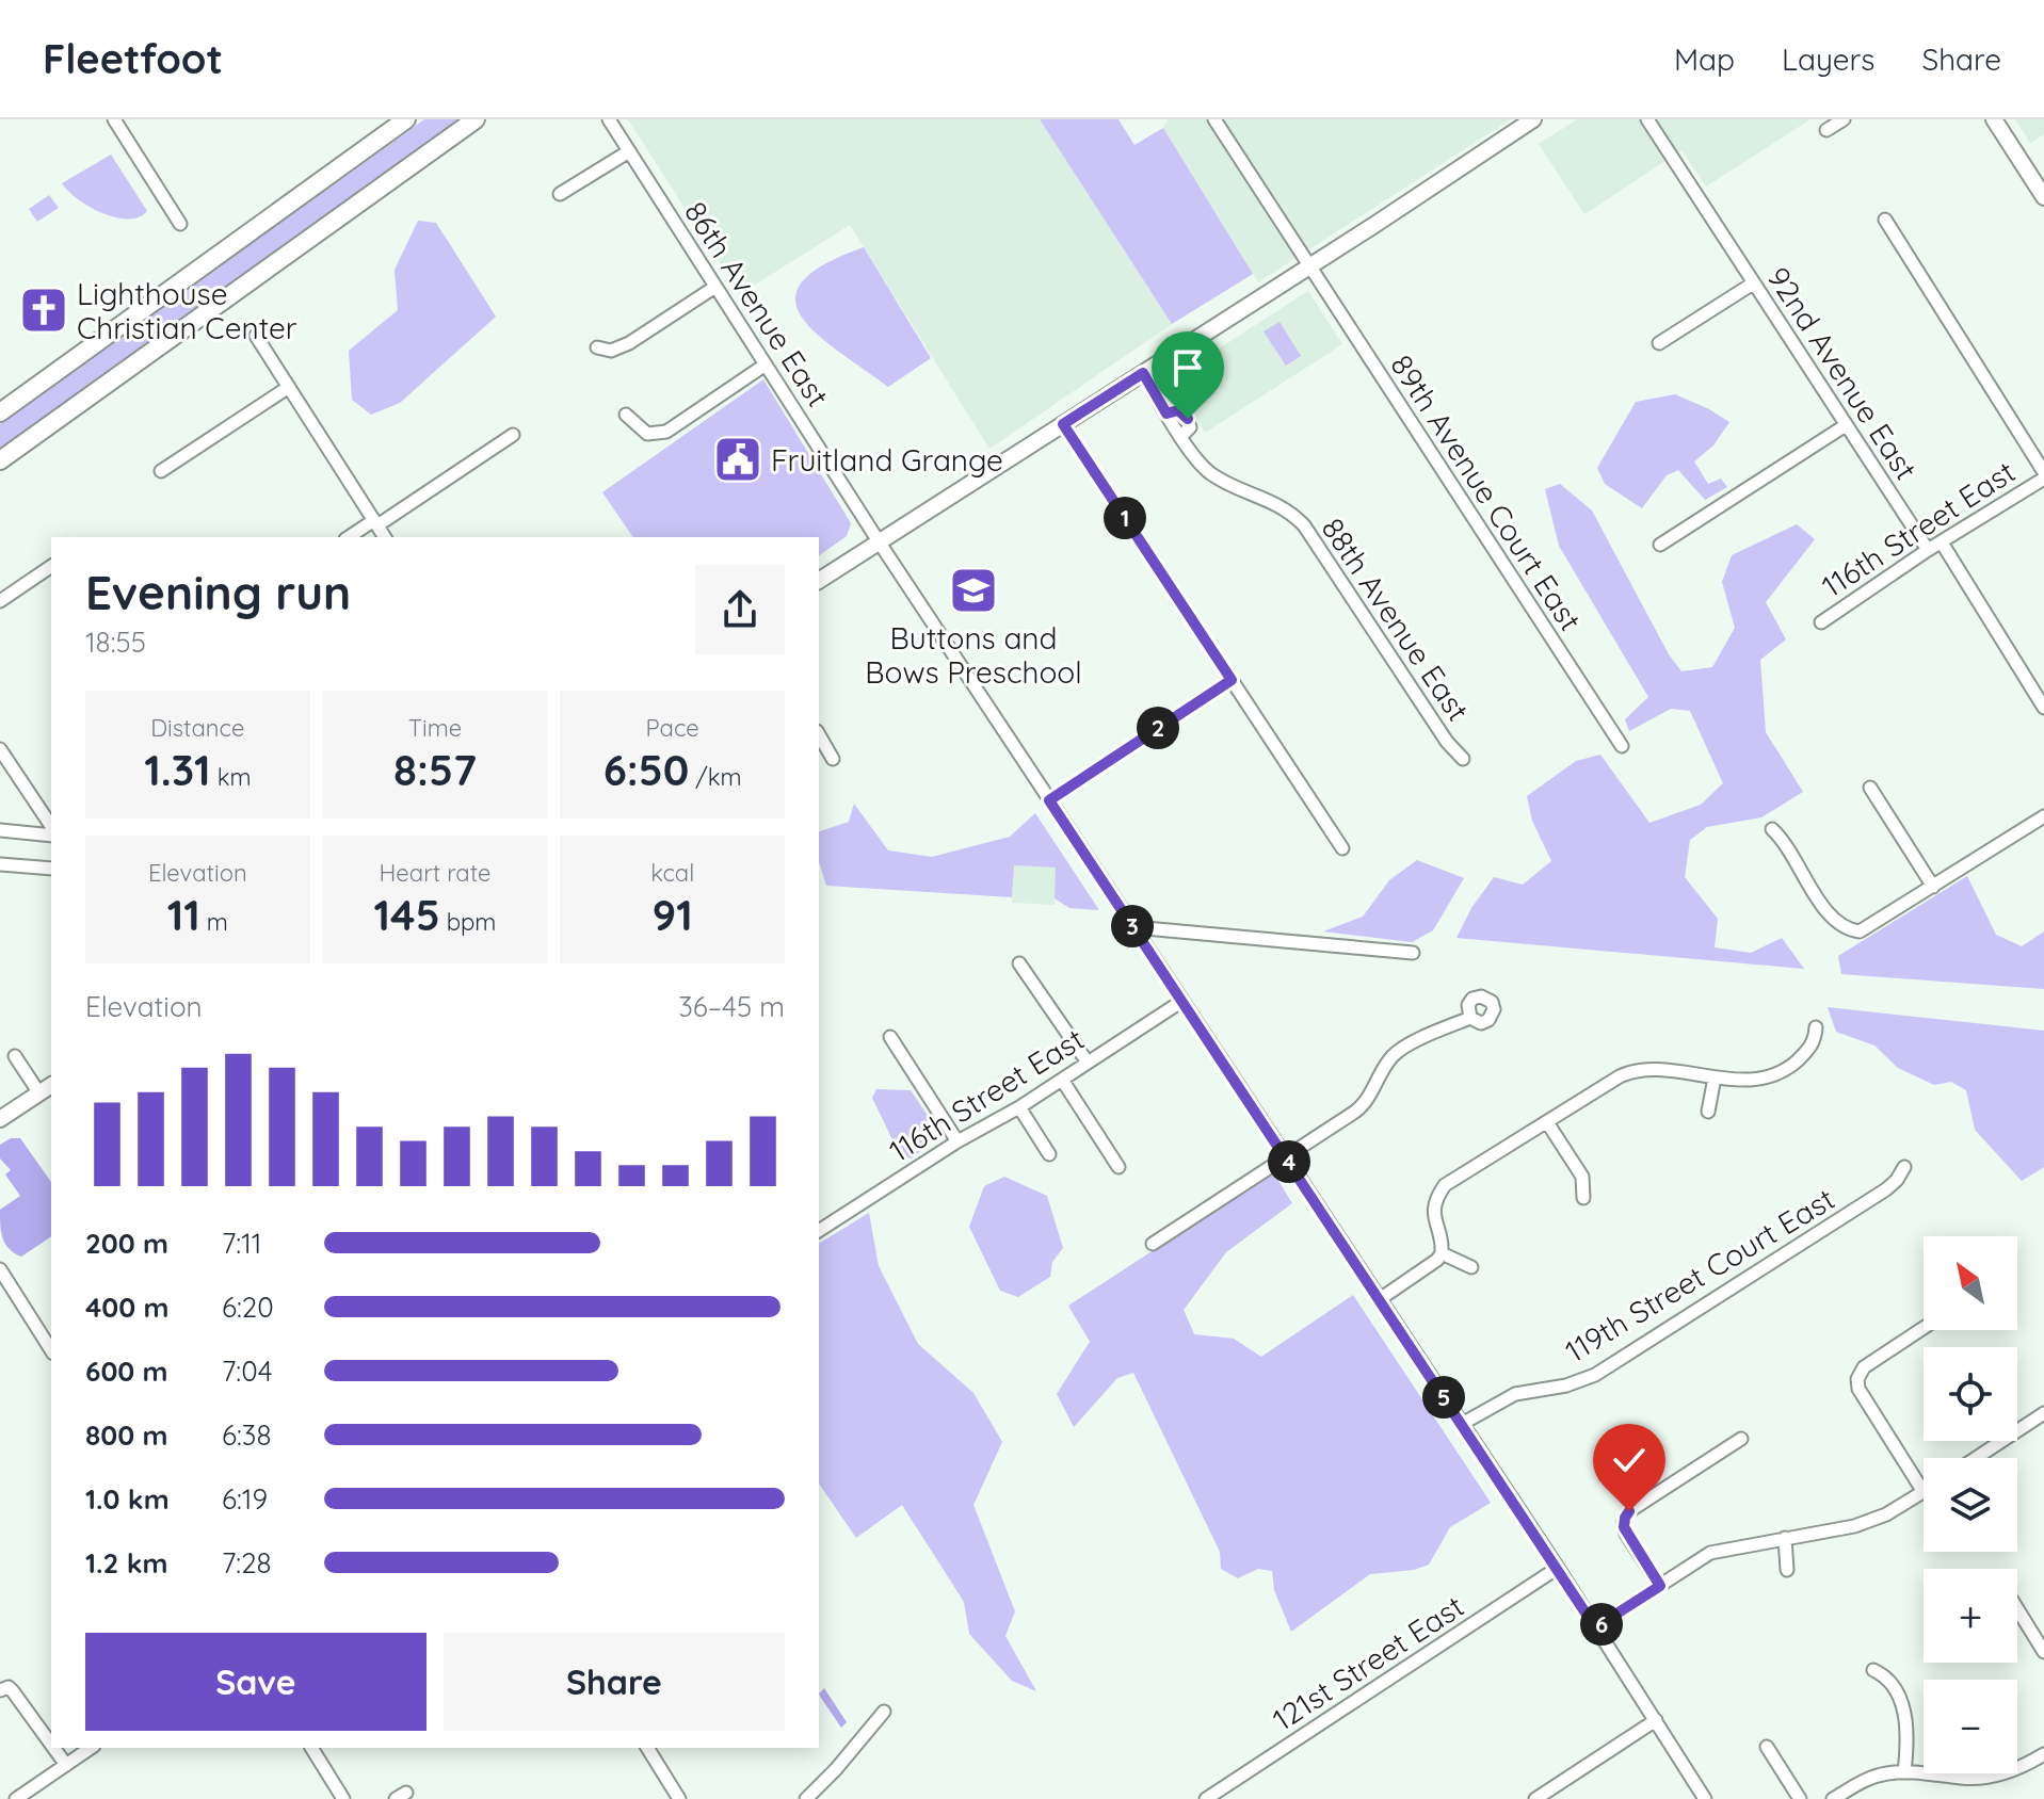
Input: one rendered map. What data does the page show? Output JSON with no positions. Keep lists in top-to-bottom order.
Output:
{
  "streets": {
    "street": [
      "86th Avenue East",
      "92nd Avenue East",
      "89th Avenue Court East",
      "116th Street East",
      "88th Avenue East",
      "119th Street Court East",
      "121st Street East"
    ]
  },
  "crossings": [
    ["86th Avenue East", "116th Street East"],
    ["86th Avenue East", "119th Street Court East"],
    ["86th Avenue East", "121st Street East"],
    ["92nd Avenue East", "116th Street East"]
  ],
  "places": {
    "church": ["Lighthouse Christian Center"],
    "public building": ["Fruitland Grange"],
    "school or university": ["Buttons and Bows Preschool"]
  },
  "north": "top left",
  "page": {
    "header": "Fleetfoot",
    "nav": ["Map", "Layers", "Share"],
    "pins": [
      "1",
      "2",
      "3",
      "4",
      "5",
      "6"
    ],
    "heading": ["Evening run", "18:55"],
    "stats": [
      ["Distance", "1.31 km"],
      ["Time", "8:57"],
      ["Pace", "6:50 /km"],
      ["Elevation", "11 m"],
      ["Heart rate", "145 bpm"],
      ["kcal", "91"]
    ],
    "chart": ["Elevation", "36–45 m"],
    "list": [
      {
        "name": "200 m",
        "note": "7:11"
      },
      {
        "name": "400 m",
        "note": "6:20"
      },
      {
        "name": "600 m",
        "note": "7:04"
      },
      {
        "name": "800 m",
        "note": "6:38"
      },
      {
        "name": "1.0 km",
        "note": "6:19"
      },
      {
        "name": "1.2 km",
        "note": "7:28"
      }
    ],
    "map_buttons": ["+", "−"],
    "buttons": ["Save", "Share"]
  }
}
